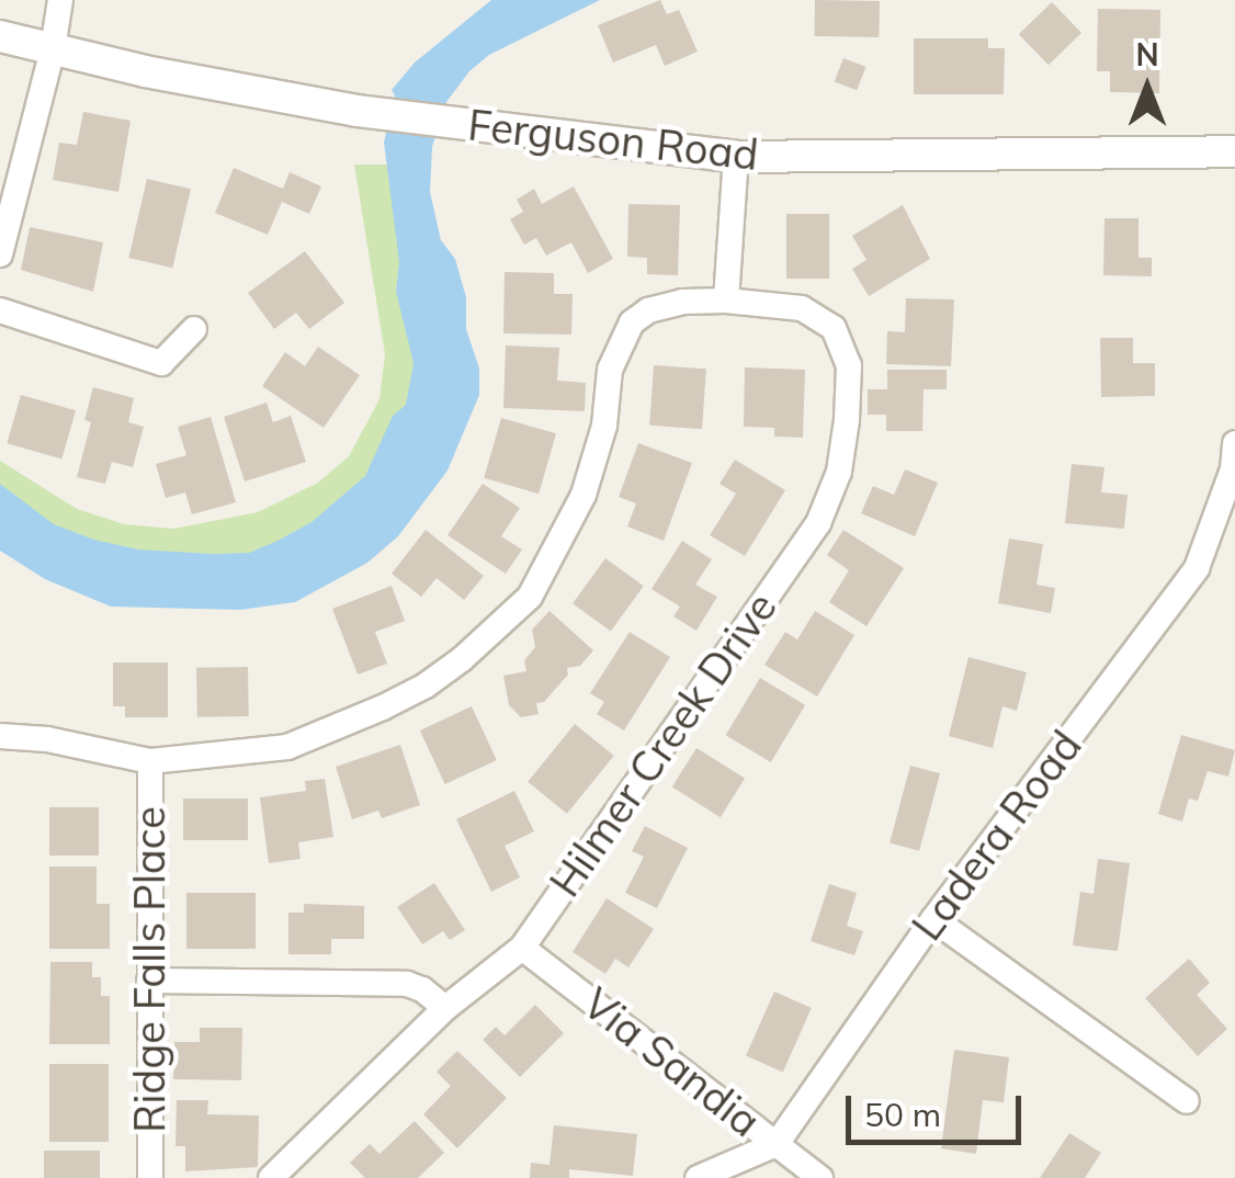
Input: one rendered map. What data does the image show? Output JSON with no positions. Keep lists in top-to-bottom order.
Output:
{
  "streets": {
    "street": [
      "Ferguson Road",
      "Hilmer Creek Drive",
      "Ladera Road",
      "Ridge Falls Place",
      "Via Sandia"
    ]
  },
  "crossings": [
    ["Hilmer Creek Drive", "Ridge Falls Place"],
    ["Hilmer Creek Drive", "Via Sandia"],
    ["Ladera Road", "Via Sandia"]
  ],
  "scale_bar": "50 m",
  "north": "top"
}
